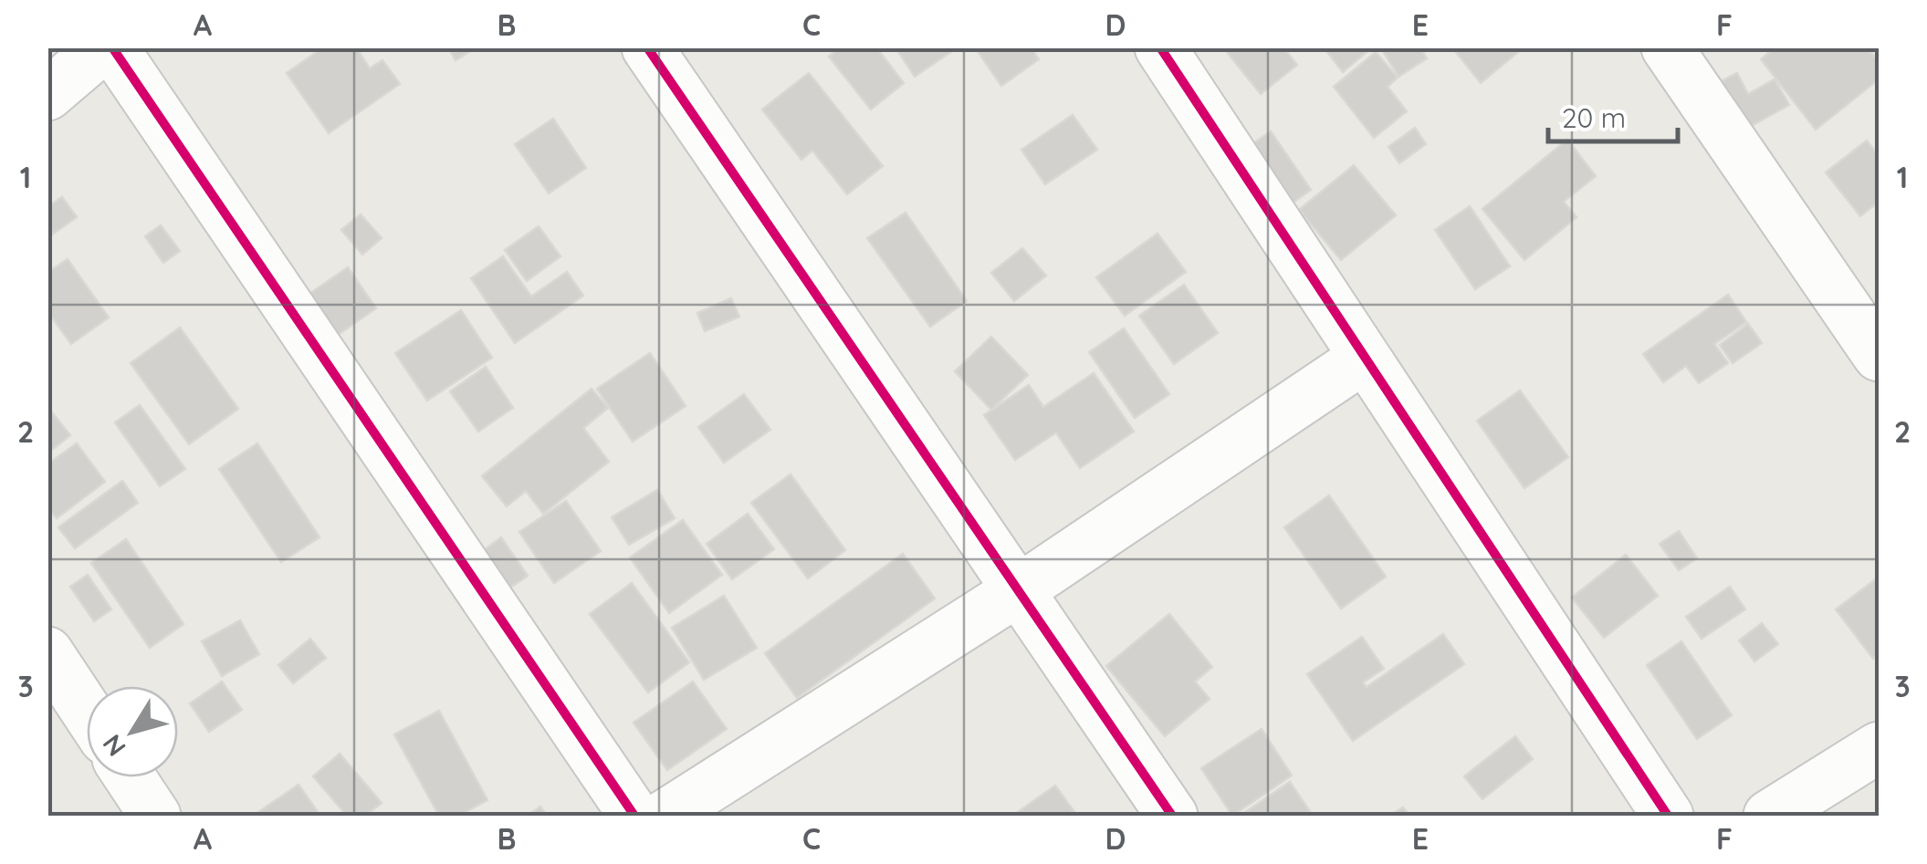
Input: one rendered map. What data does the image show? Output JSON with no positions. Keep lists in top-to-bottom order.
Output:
{
  "scale_bar": "20 m",
  "north": "bottom left",
  "grid": {
    "columns": [
      "A",
      "B",
      "C",
      "D",
      "E",
      "F"
    ],
    "rows": ["1", "2", "3"]
  }
}
